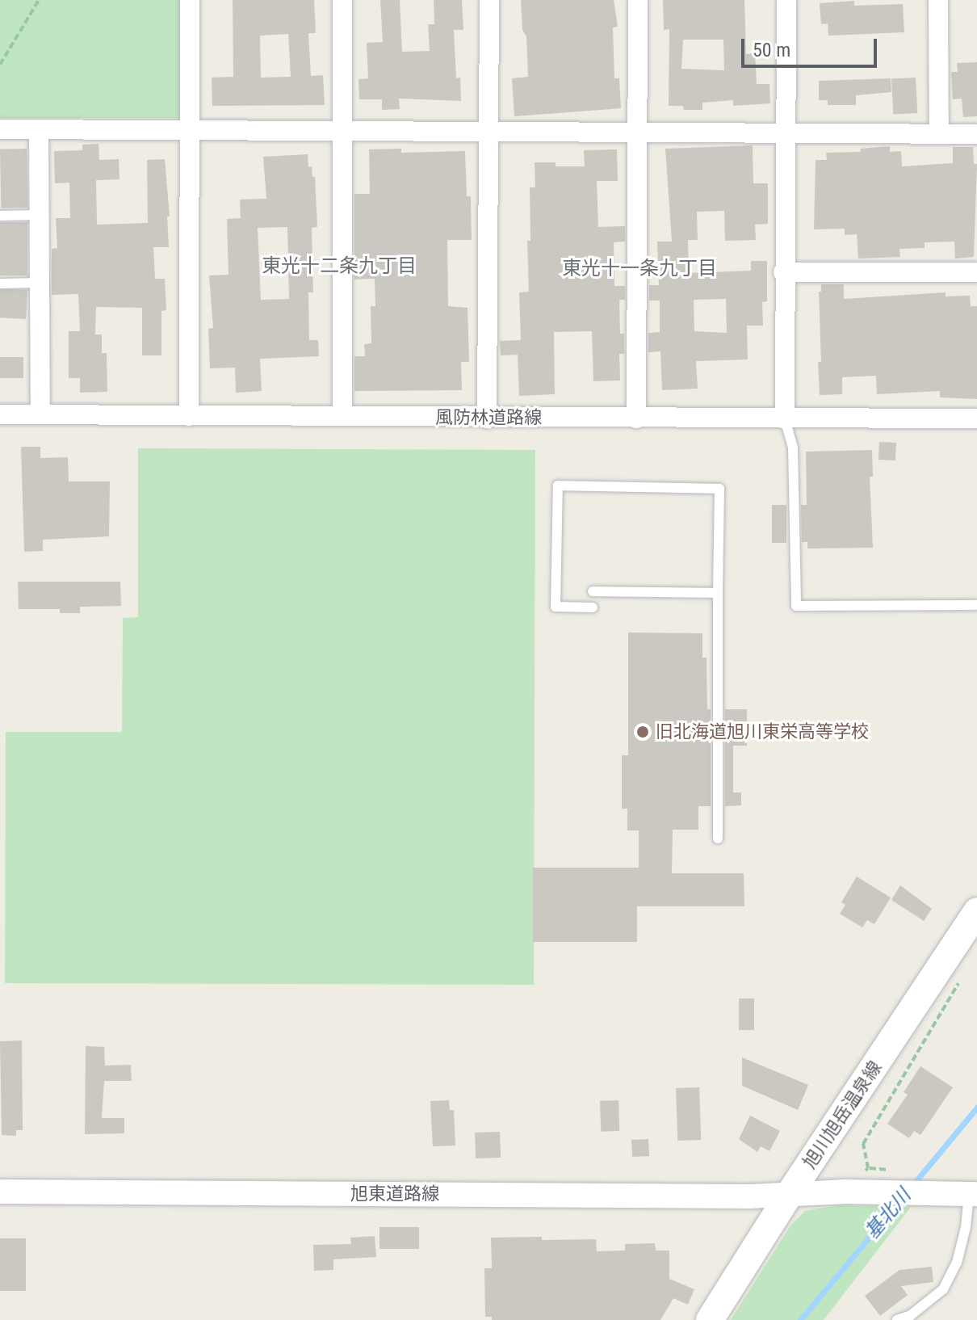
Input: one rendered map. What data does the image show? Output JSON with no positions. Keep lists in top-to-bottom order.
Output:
{
  "streets": {
    "main road": ["旭川旭岳温泉線"],
    "street": ["風防林道路線", "旭東道路線"]
  },
  "crossings": [
    ["旭川旭岳温泉線", "旭東道路線"]
  ],
  "districts": ["東光十二条九丁目", "東光十一条九丁目"],
  "water": ["基北川"],
  "places": ["旧北海道旭川東栄高等学校"],
  "scale_bar": "50 m"
}
